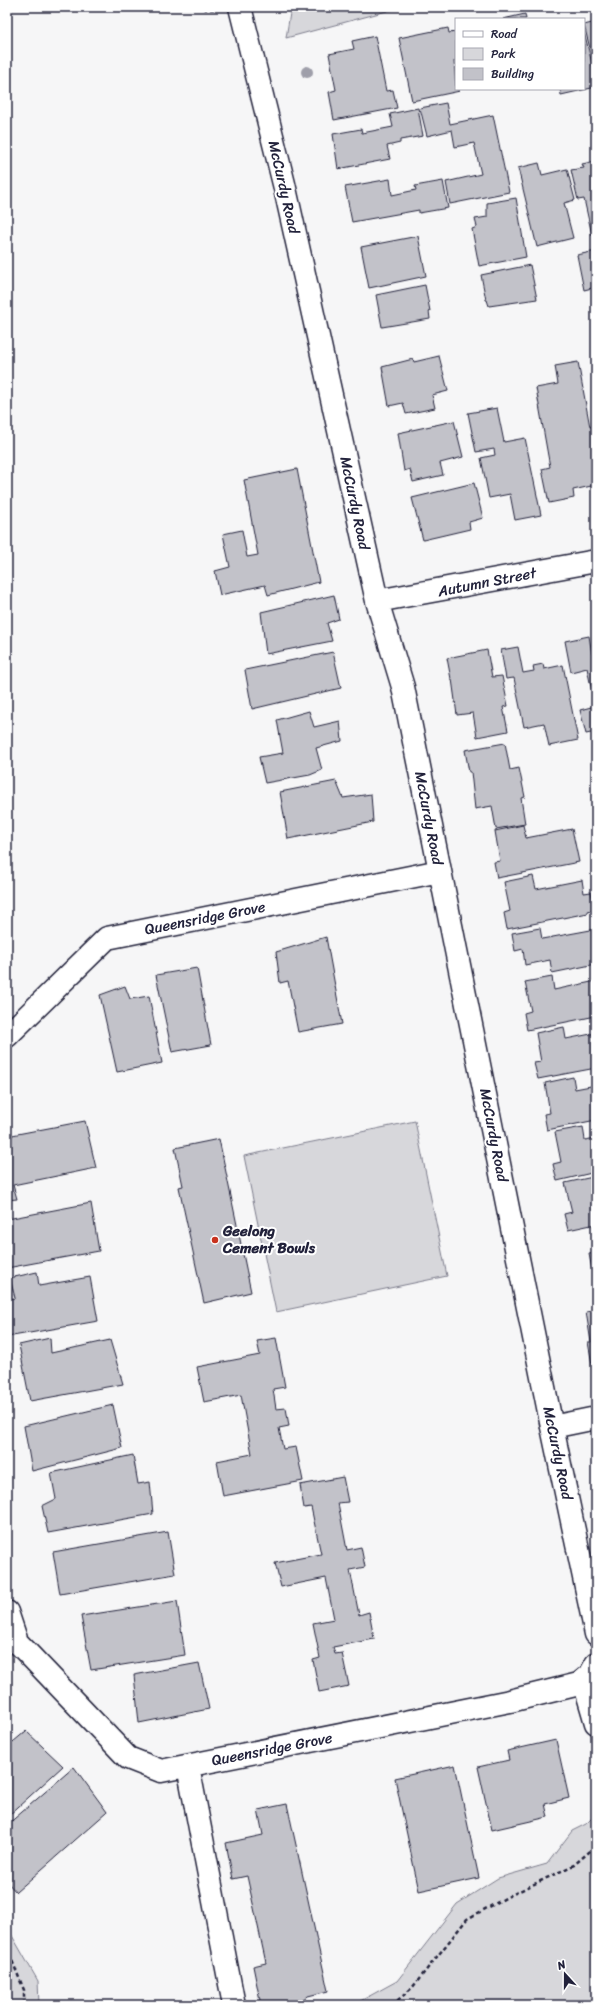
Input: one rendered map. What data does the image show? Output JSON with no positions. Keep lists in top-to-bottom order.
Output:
{
  "streets": {
    "street": ["McCurdy Road", "Autumn Street", "Queensridge Grove"]
  },
  "crossings": [
    ["McCurdy Road", "Autumn Street"],
    ["McCurdy Road", "Queensridge Grove"]
  ],
  "places": ["Geelong Cement Bowls"],
  "legend": ["Road", "Park", "Building"],
  "north": "top"
}
